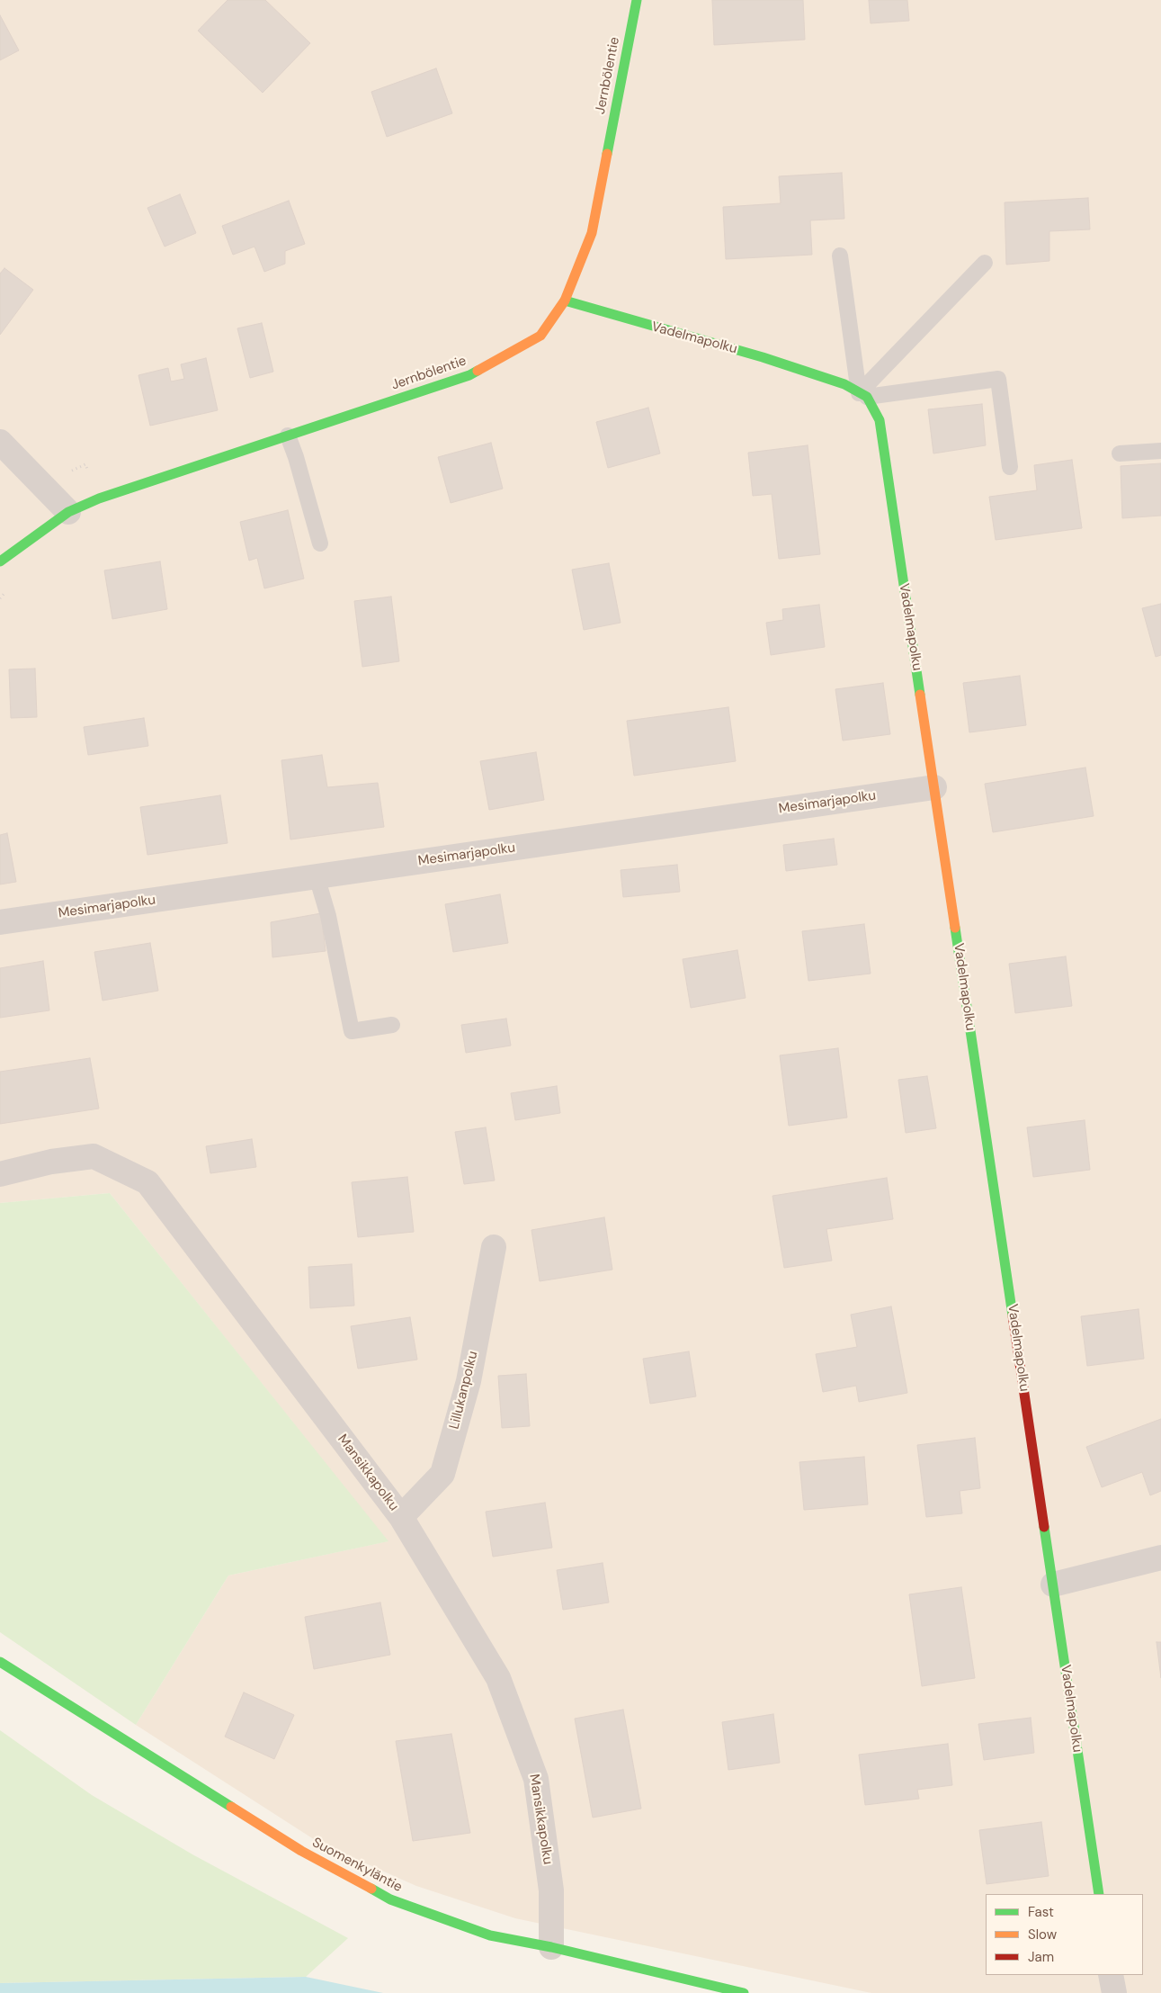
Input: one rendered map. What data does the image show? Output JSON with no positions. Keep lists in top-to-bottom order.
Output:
{
  "streets": {
    "street": [
      "Jernbölentie",
      "Vadelmapolku",
      "Mesimarjapolku",
      "Lillukanpolku",
      "Mansikkapolku",
      "Suomenkyläntie"
    ]
  },
  "crossings": [
    ["Jernbölentie", "Vadelmapolku"],
    ["Vadelmapolku", "Mesimarjapolku"],
    ["Lillukanpolku", "Mansikkapolku"],
    ["Mansikkapolku", "Suomenkyläntie"]
  ],
  "legend": ["Fast", "Slow", "Jam"]
}
